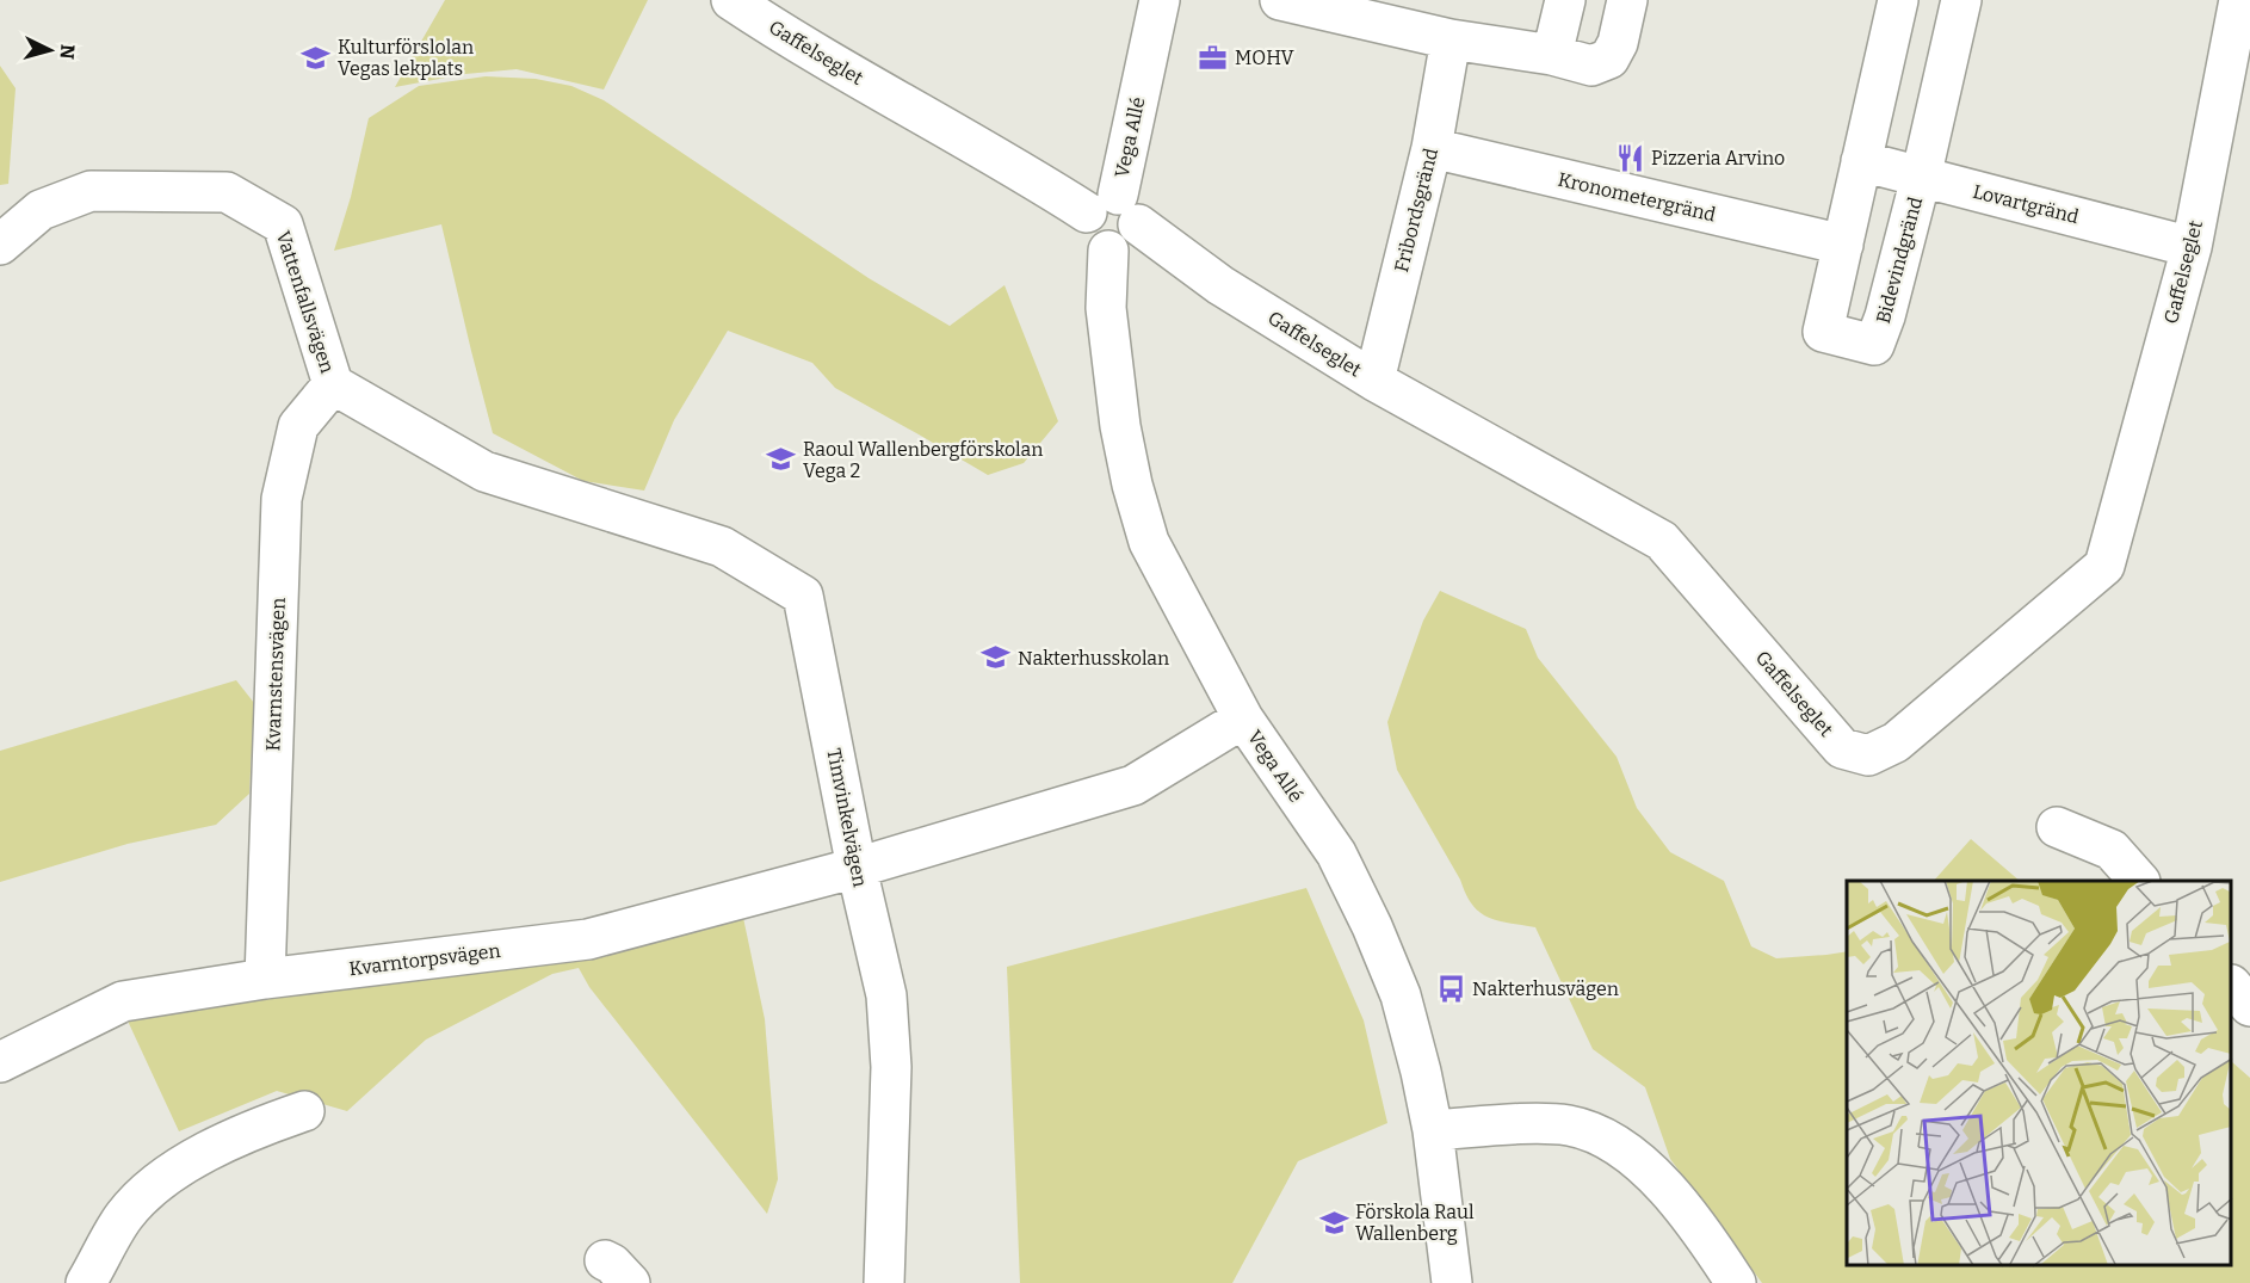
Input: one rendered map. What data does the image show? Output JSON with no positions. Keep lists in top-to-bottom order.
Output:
{
  "streets": {
    "street": [
      "Gaffelseglet",
      "Vega Allé",
      "Kronometergränd",
      "Lovartgränd",
      "Fribordsgränd",
      "Bidevindgränd",
      "Vattenfallsvägen",
      "Kvarnstensvägen",
      "Timvinkelvägen",
      "Kvarntorpsvägen"
    ]
  },
  "crossings": [
    ["Gaffelseglet", "Vega Allé"],
    ["Gaffelseglet", "Lovartgränd"],
    ["Gaffelseglet", "Fribordsgränd"],
    ["Kronometergränd", "Fribordsgränd"],
    ["Kronometergränd", "Bidevindgränd"],
    ["Lovartgränd", "Bidevindgränd"],
    ["Vattenfallsvägen", "Kvarnstensvägen"],
    ["Vattenfallsvägen", "Timvinkelvägen"],
    ["Kvarnstensvägen", "Timvinkelvägen"],
    ["Kvarnstensvägen", "Kvarntorpsvägen"],
    ["Timvinkelvägen", "Kvarntorpsvägen"]
  ],
  "places": {
    "school or university": [
      "Kulturförslolan Vegas lekplats",
      "Raoul Wallenbergförskolan Vega 2",
      "Nakterhusskolan",
      "Förskola Raul Wallenberg"
    ],
    "office": ["MOHV"],
    "restaurant": ["Pizzeria Arvino"],
    "bus stop": ["Nakterhusvägen"]
  },
  "north": "right"
}
